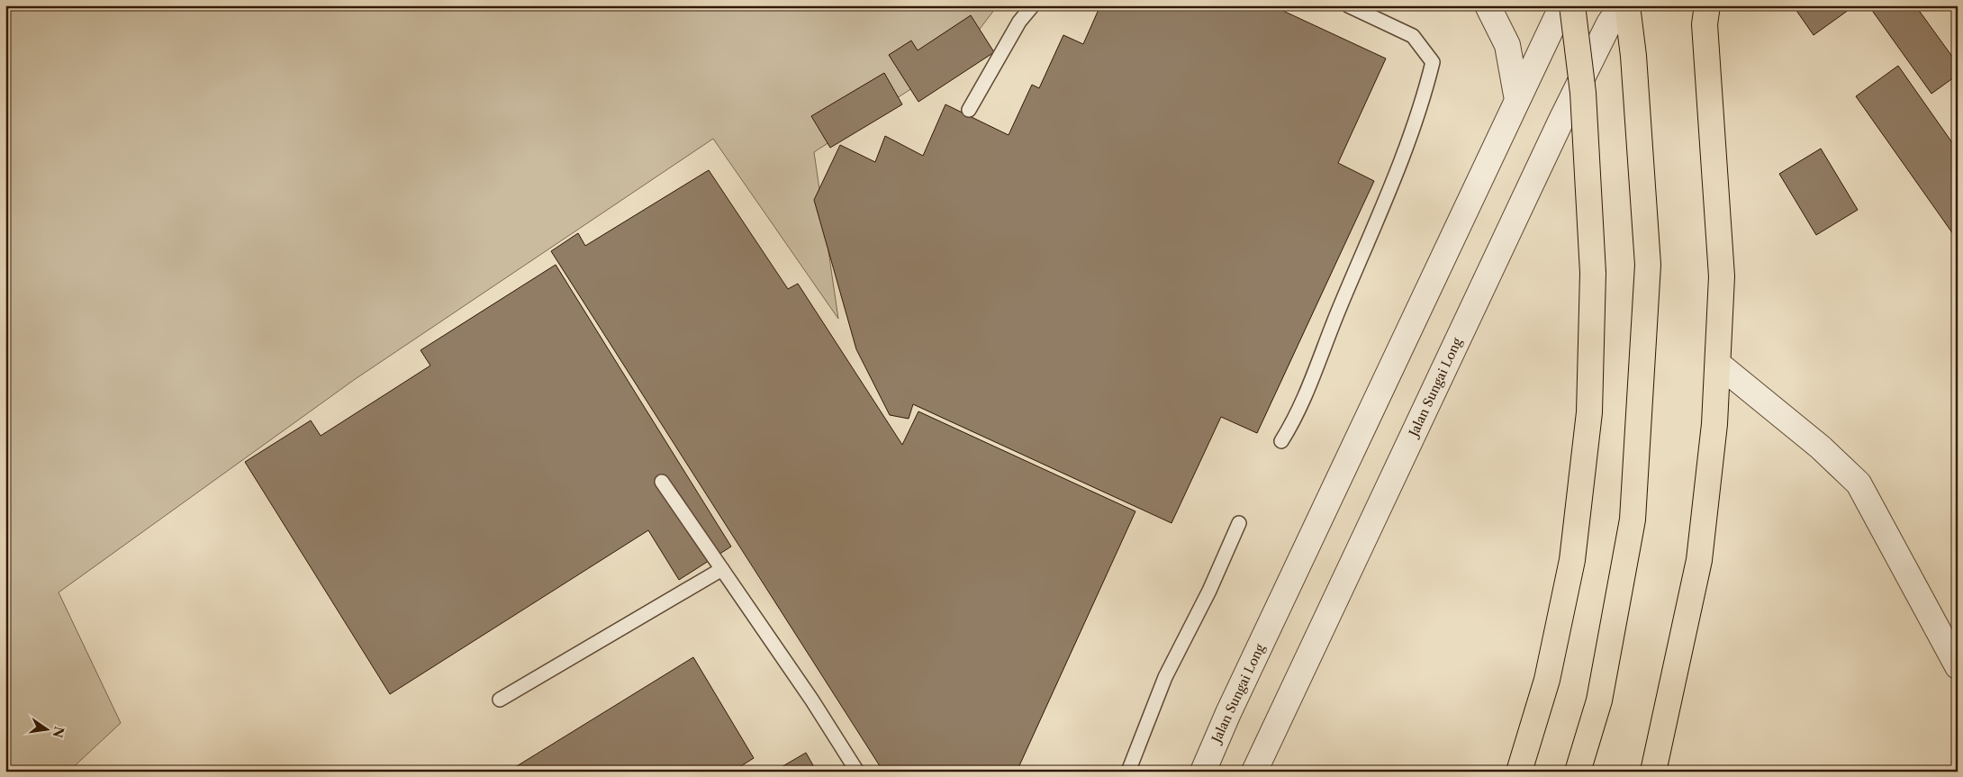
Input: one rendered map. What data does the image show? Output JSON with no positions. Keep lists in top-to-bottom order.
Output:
{
  "streets": {
    "street": ["Jalan Sungai Long"]
  },
  "north": "right"
}
